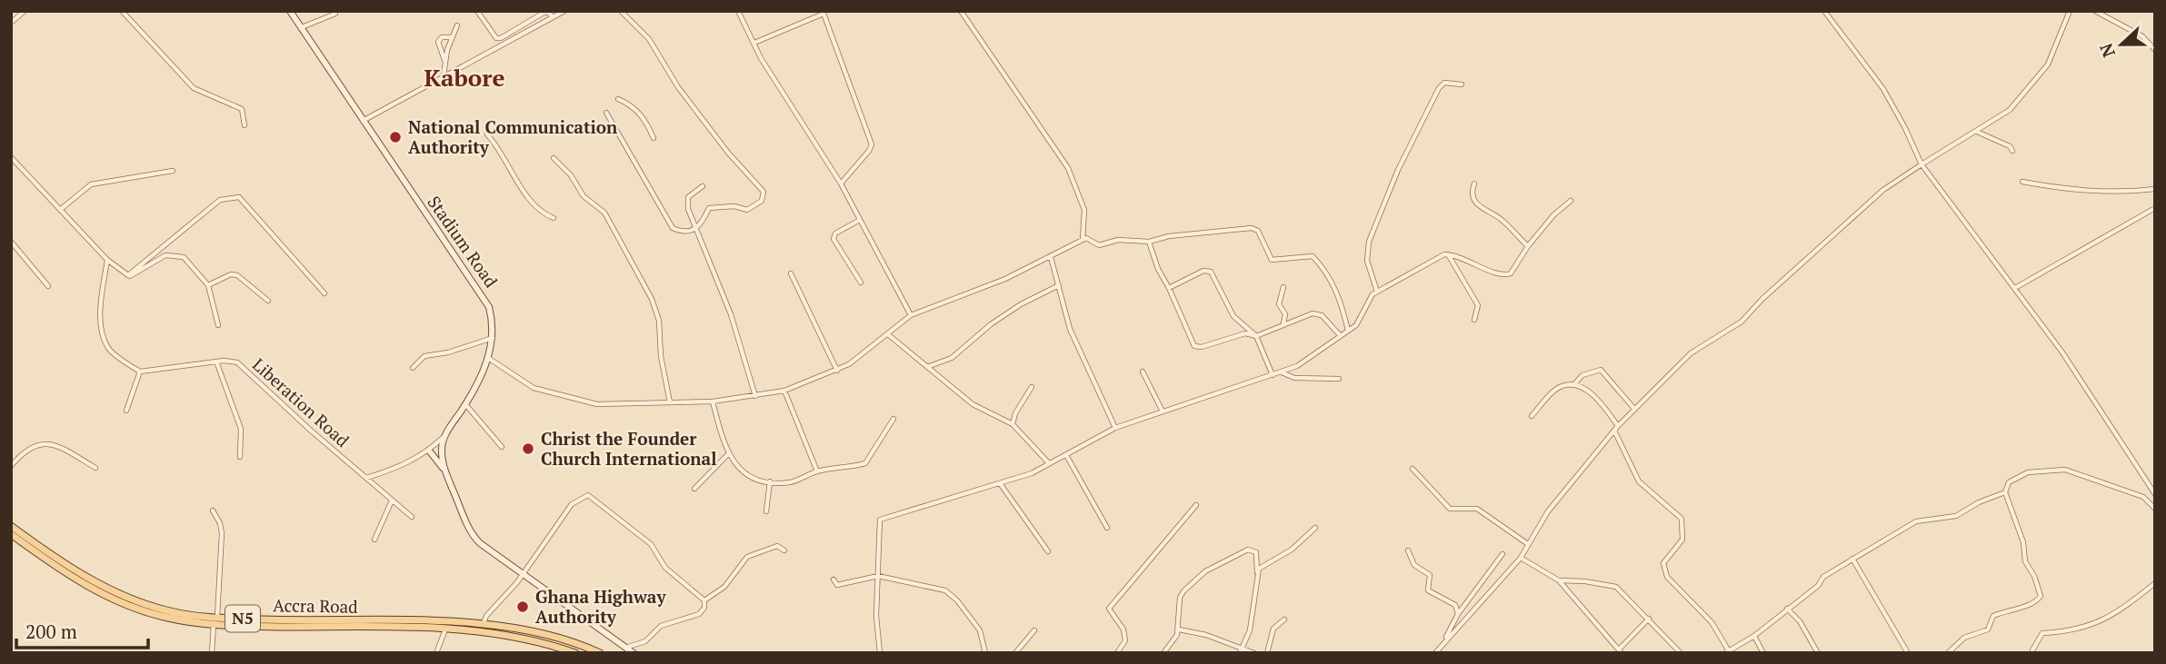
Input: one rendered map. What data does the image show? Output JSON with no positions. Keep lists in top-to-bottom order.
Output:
{
  "streets": {
    "main road": ["Stadium Road", "Accra Road", "N5"],
    "street": ["Liberation Road"]
  },
  "districts": ["Kabore"],
  "places": ["National Communication Authority", "Christ the Founder Church International", "Ghana Highway Authority"],
  "scale_bar": "200 m",
  "north": "left"
}
